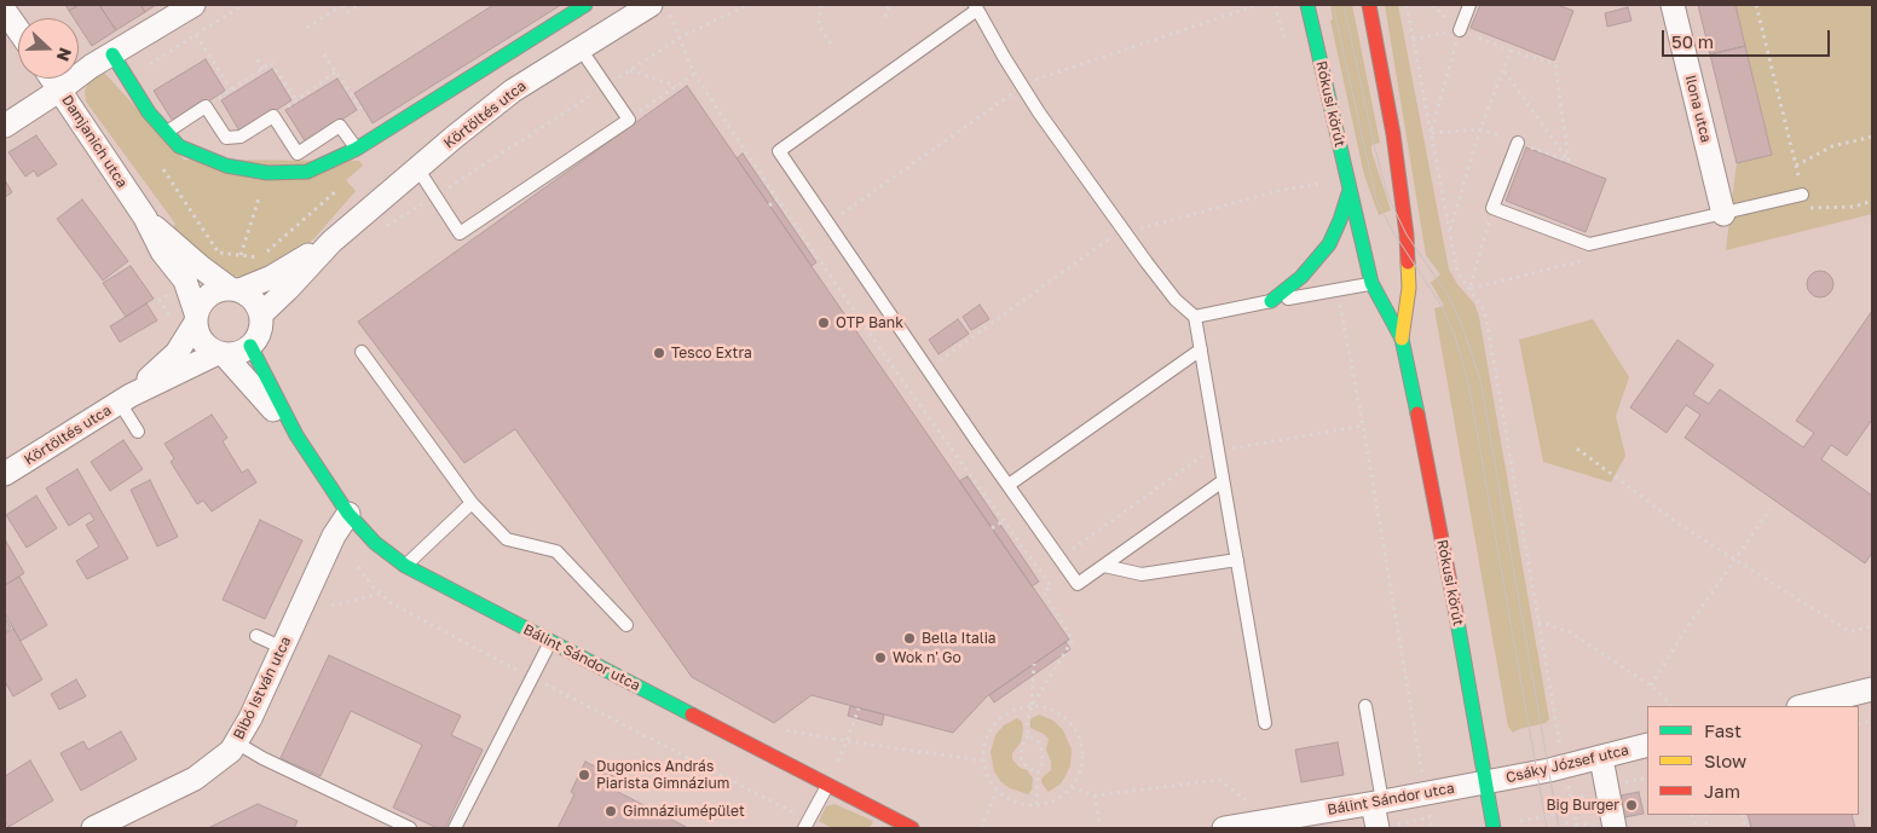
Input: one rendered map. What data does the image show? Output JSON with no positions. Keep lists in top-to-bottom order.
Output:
{
  "streets": {
    "street": [
      "Rókusi körút",
      "Ilona utca",
      "Körtöltés utca",
      "Damjanich utca",
      "Bálint Sándor utca",
      "Bibó István utca",
      "Csáky József utca"
    ]
  },
  "crossings": [
    ["Rókusi körút", "Bálint Sándor utca"],
    ["Rókusi körút", "Csáky József utca"],
    ["Körtöltés utca", "Damjanich utca"],
    ["Körtöltés utca", "Bálint Sándor utca"],
    ["Damjanich utca", "Bálint Sándor utca"],
    ["Bálint Sándor utca", "Bibó István utca"],
    ["Bálint Sándor utca", "Csáky József utca"]
  ],
  "places": [
    "OTP Bank",
    "Tesco Extra",
    "Bella Italia",
    "Wok n' Go",
    "Dugonics András Piarista Gimnázium",
    "Big Burger",
    "Gimnáziumépület"
  ],
  "legend": ["Fast", "Slow", "Jam"],
  "scale_bar": "50 m",
  "north": "right"
}
